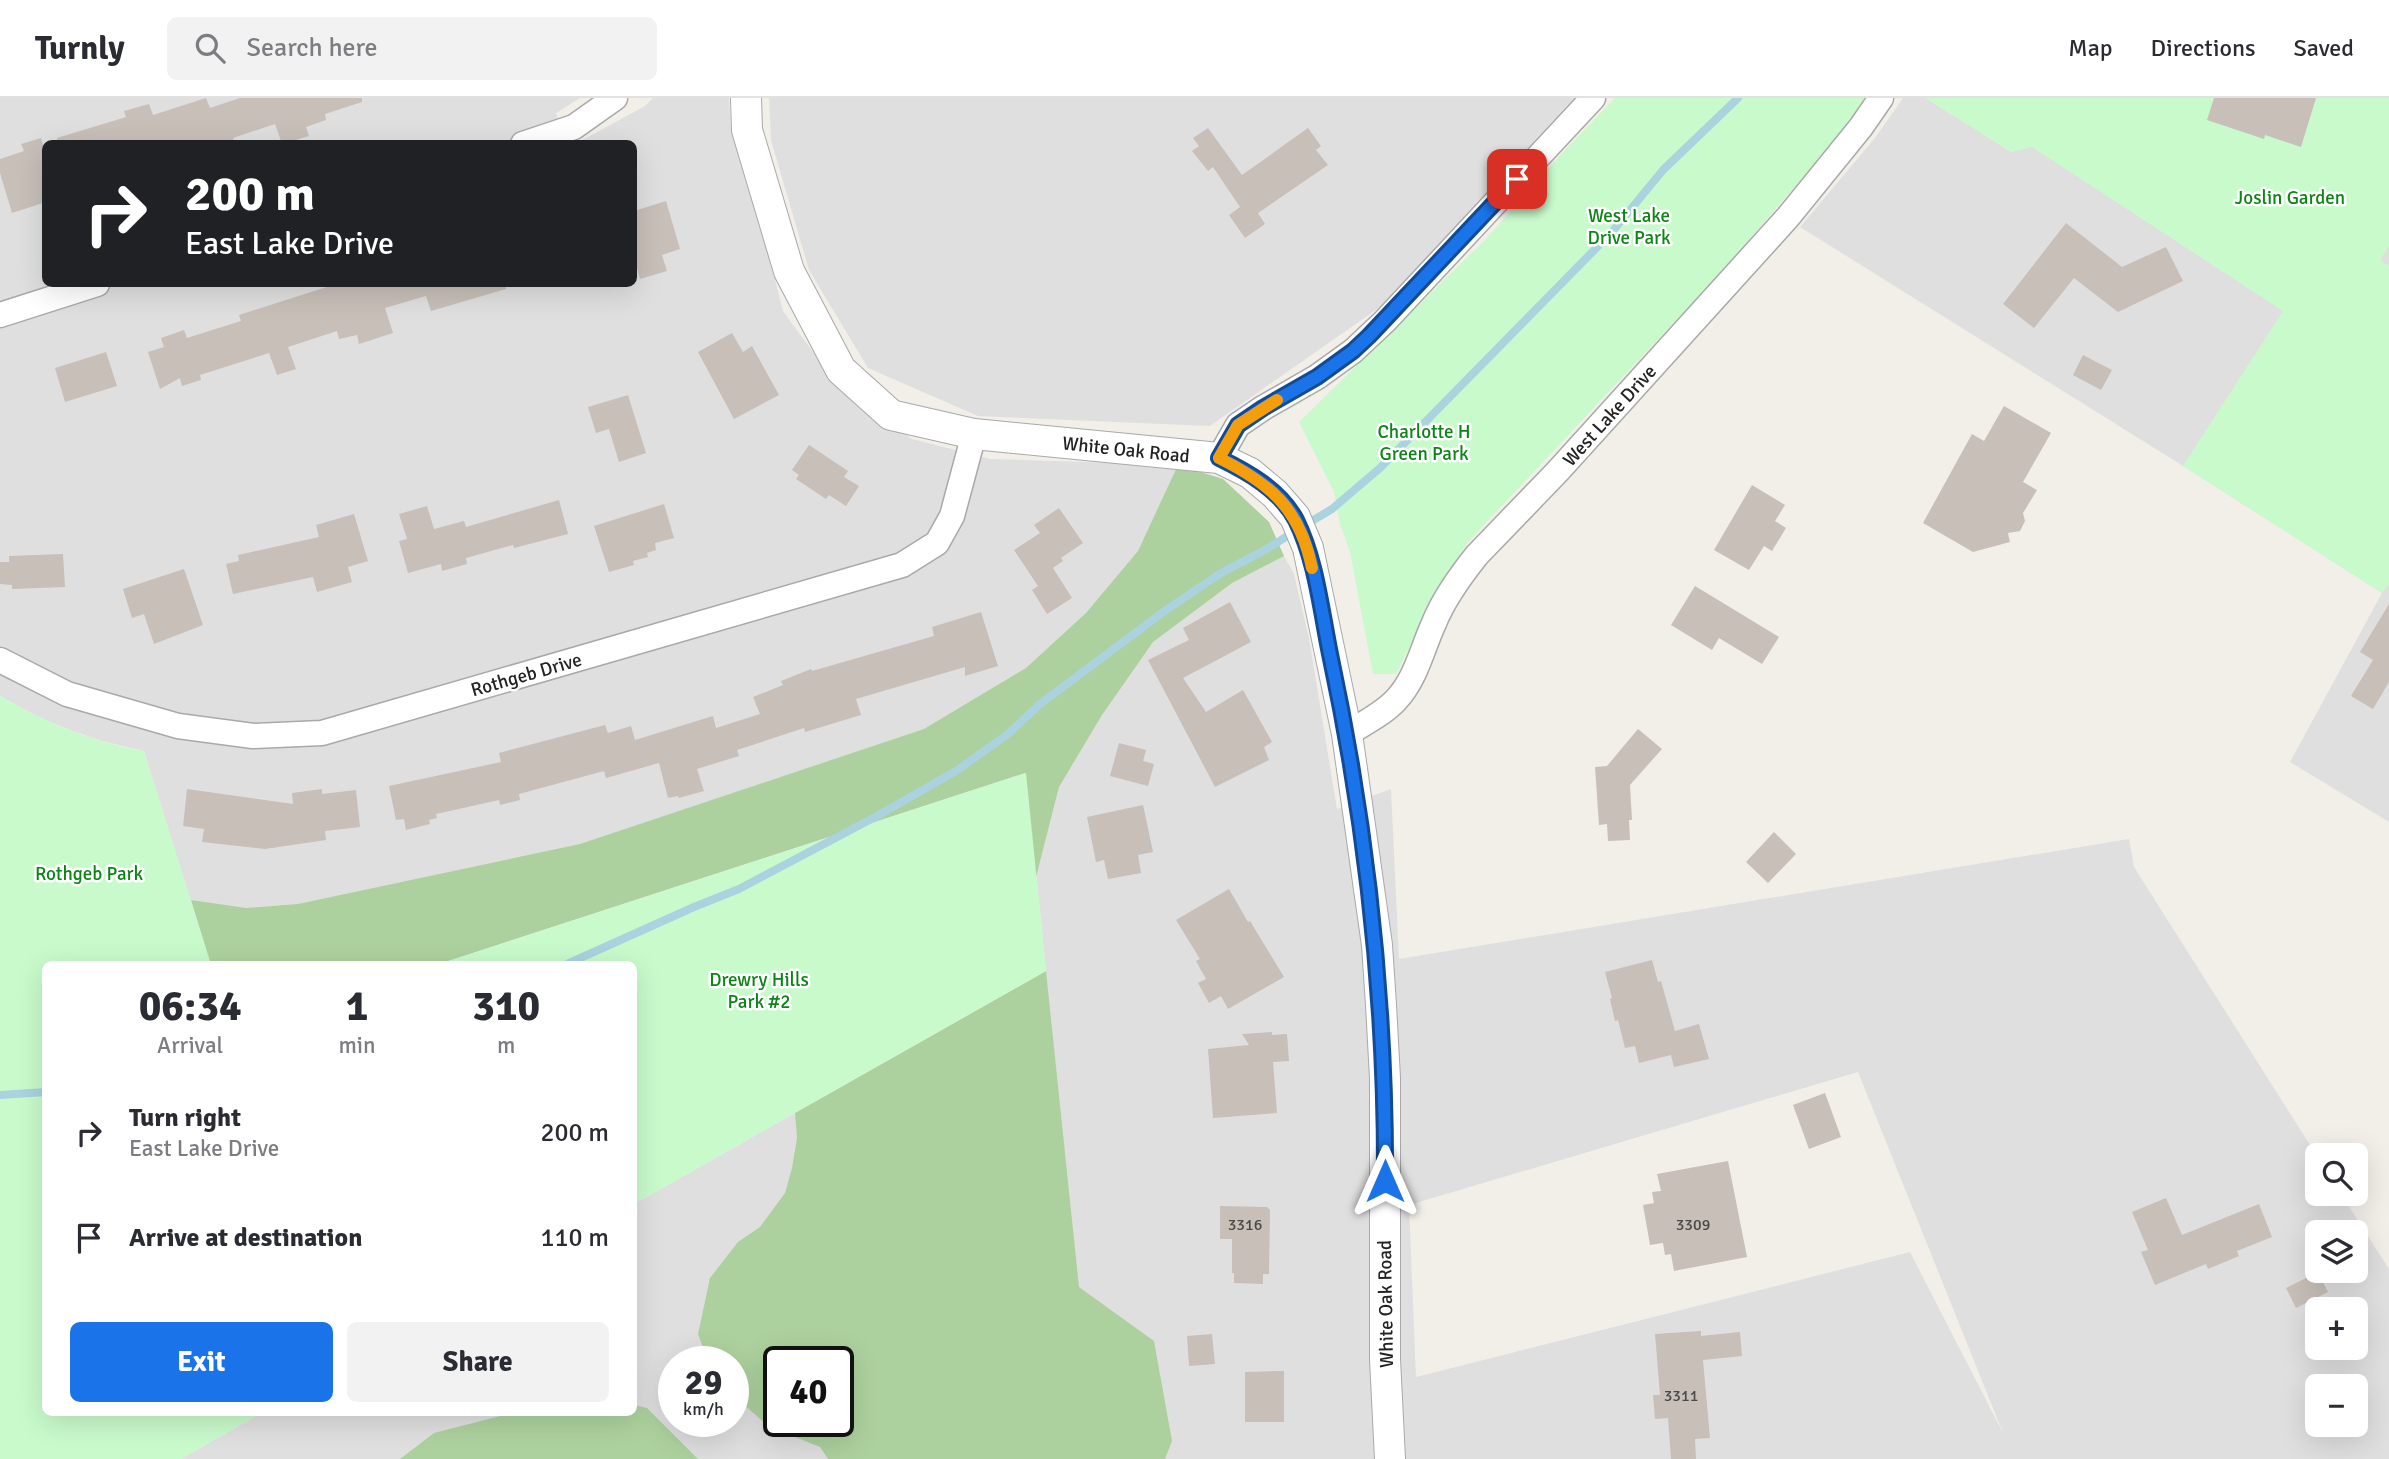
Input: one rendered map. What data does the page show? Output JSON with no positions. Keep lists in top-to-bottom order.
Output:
{
  "streets": {
    "street": ["West Lake Drive", "White Oak Road", "Rothgeb Drive"]
  },
  "crossings": [
    ["West Lake Drive", "White Oak Road"],
    ["White Oak Road", "Rothgeb Drive"]
  ],
  "parks": [
    "Joslin Garden",
    "West Lake Drive Park",
    "Charlotte H Green Park",
    "Rothgeb Park",
    "Drewry Hills Park #2"
  ],
  "house_numbers": ["3316", "3309", "3311"],
  "page": {
    "header": "Turnly",
    "search": "Search here",
    "nav": ["Map", "Directions", "Saved"],
    "turn": ["200 m", "East Lake Drive"],
    "eta": [
      "06:34",
      "Arrival",
      "1",
      "min",
      "310",
      "m"
    ],
    "list": [
      {
        "name": "Turn right",
        "note": "East Lake Drive",
        "value": "200 m"
      },
      {
        "name": "Arrive at destination",
        "value": "110 m"
      }
    ],
    "map_buttons": ["+", "−"],
    "buttons": ["Exit", "Share"],
    "speed": "29 km/h",
    "limit": "40"
  }
}
